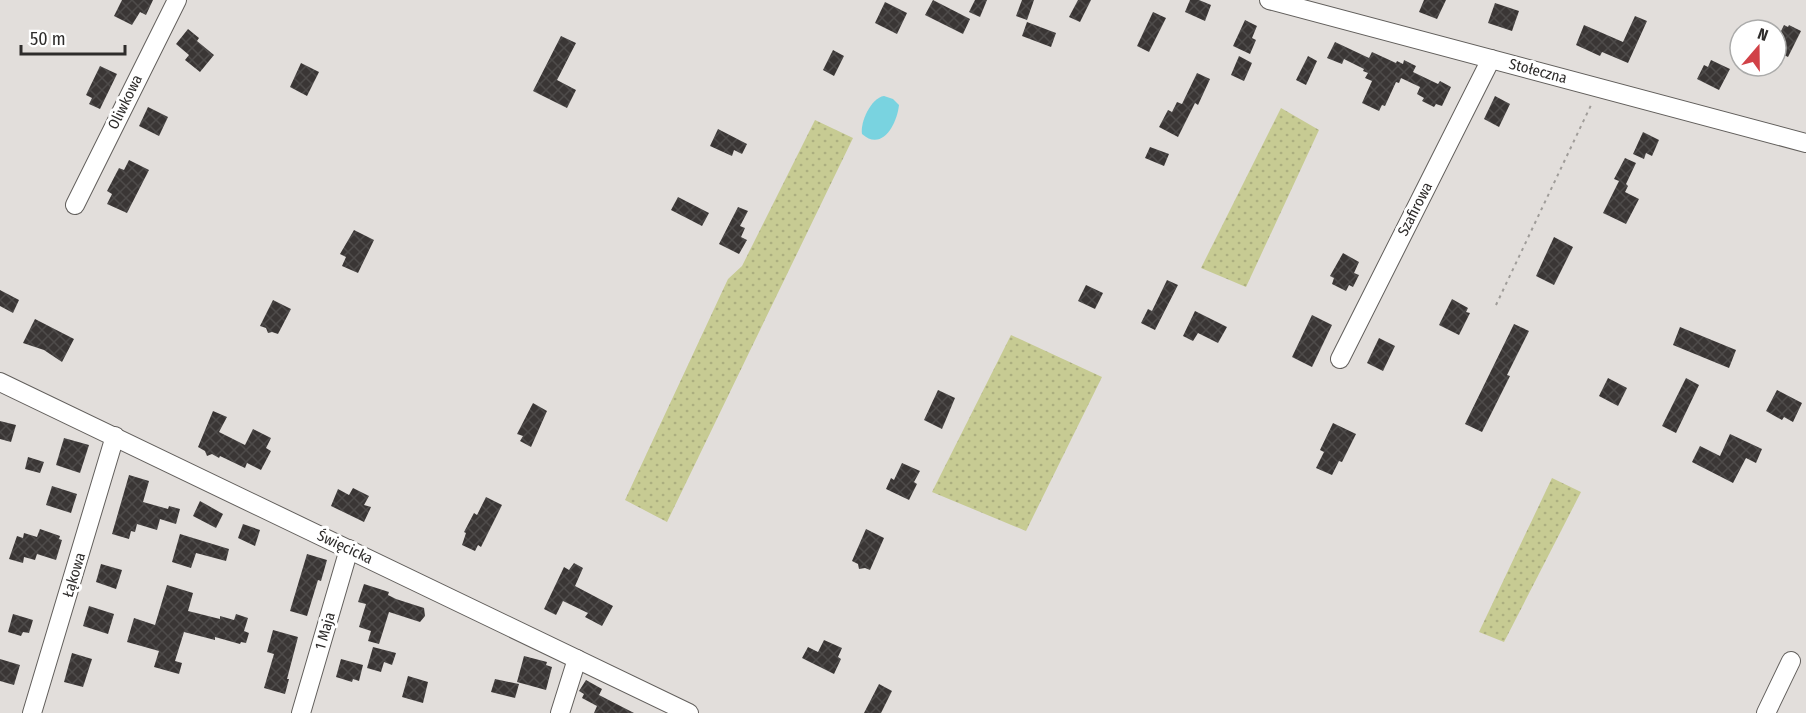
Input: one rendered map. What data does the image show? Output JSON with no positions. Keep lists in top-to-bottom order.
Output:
{
  "streets": {
    "street": [
      "Stołeczna",
      "Oliwkowa",
      "Szafirowa",
      "Święcicka",
      "Łąkowa",
      "1 Maja"
    ]
  },
  "crossings": [
    ["Stołeczna", "Szafirowa"],
    ["Święcicka", "Łąkowa"],
    ["Święcicka", "1 Maja"]
  ],
  "scale_bar": "50 m",
  "north": "top"
}
